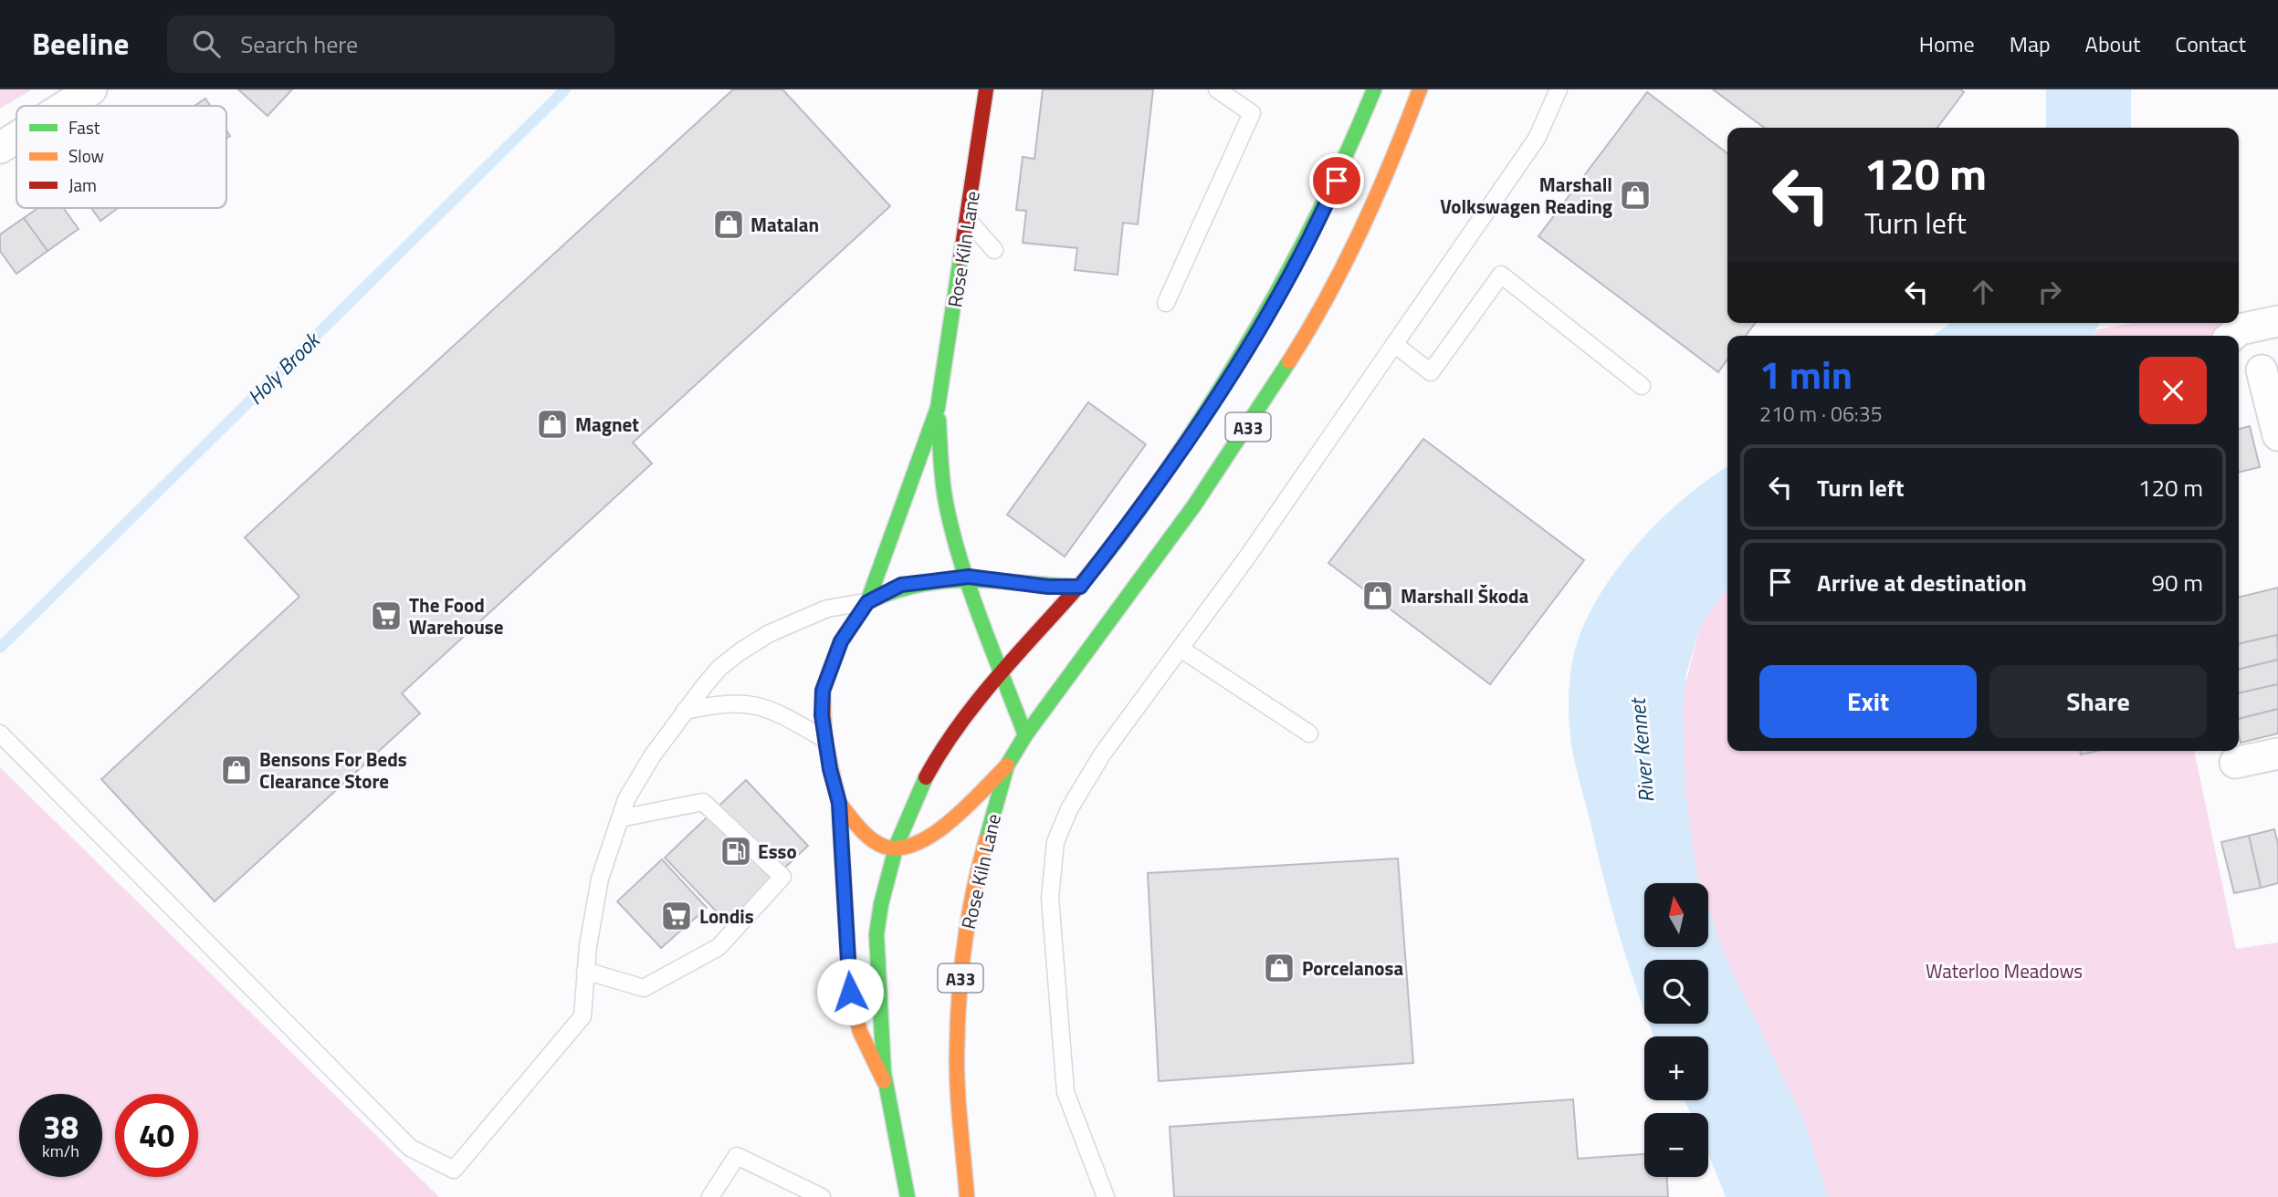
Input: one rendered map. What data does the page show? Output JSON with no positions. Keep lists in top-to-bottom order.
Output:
{
  "streets": {
    "main road": ["Rose Kiln Lane", "A33"]
  },
  "crossings": [
    ["Rose Kiln Lane", "A33"]
  ],
  "water": ["Holy Brook", "River Kennet"],
  "parks": ["Waterloo Meadows"],
  "places": {
    "shop": [
      "Marshall Volkswagen Reading",
      "Matalan",
      "Magnet",
      "Marshall Škoda",
      "Bensons For Beds Clearance Store",
      "Porcelanosa"
    ],
    "supermarket": ["The Food Warehouse", "Londis"],
    "fuel station": ["Esso"]
  },
  "legend": ["Fast", "Slow", "Jam"],
  "north": "top",
  "page": {
    "header": "Beeline",
    "search": "Search here",
    "nav": [
      "Home",
      "Map",
      "About",
      "Contact"
    ],
    "turn": ["120 m", "Turn left"],
    "heading": ["1 min", "210 m · 06:35"],
    "list": [
      {
        "name": "Turn left",
        "value": "120 m"
      },
      {
        "name": "Arrive at destination",
        "value": "90 m"
      }
    ],
    "buttons": ["Exit", "Share"],
    "map_buttons": ["+", "−"],
    "speed": "38 km/h",
    "limit": "40"
  }
}
